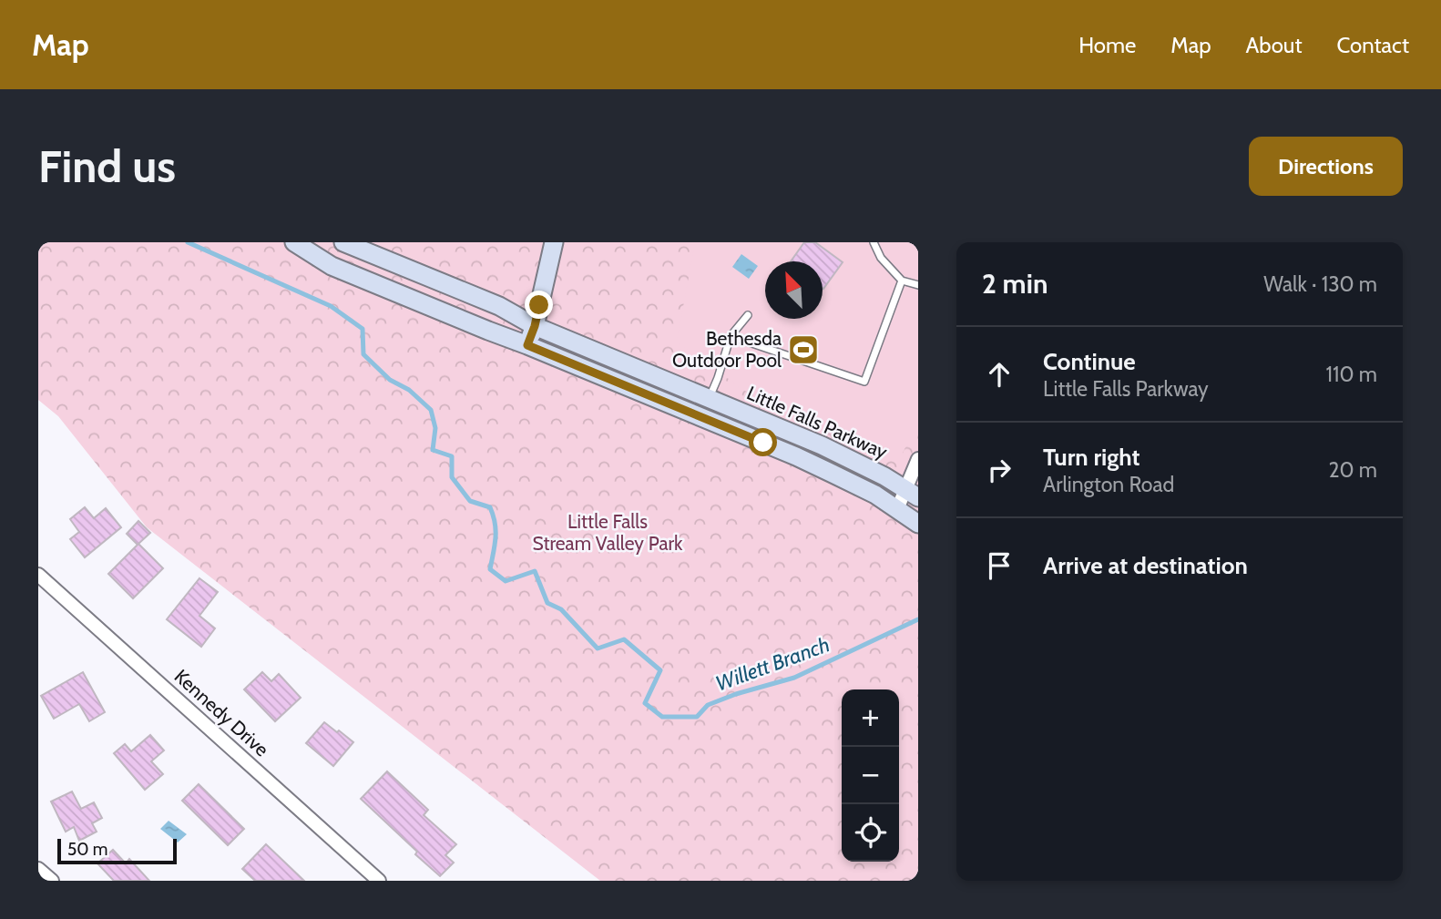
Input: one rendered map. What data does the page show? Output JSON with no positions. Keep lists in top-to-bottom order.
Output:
{
  "streets": {
    "main road": ["Little Falls Parkway"],
    "street": ["Kennedy Drive"]
  },
  "water": ["Willett Branch"],
  "parks": ["Little Falls Stream Valley Park"],
  "places": {
    "sports": ["Bethesda Outdoor Pool"]
  },
  "scale_bar": "50 m",
  "north": "top left",
  "page": {
    "header": "Map",
    "nav": [
      "Home",
      "Map",
      "About",
      "Contact"
    ],
    "buttons": "Directions",
    "title": "Find us",
    "heading": ["2 min", "Walk · 130 m"],
    "list": [
      ["Continue", "Little Falls Parkway", "110 m"],
      ["Turn right", "Arlington Road", "20 m"],
      "Arrive at destination"
    ],
    "map_buttons": ["+", "−"],
    "scale": "50 m"
  }
}
